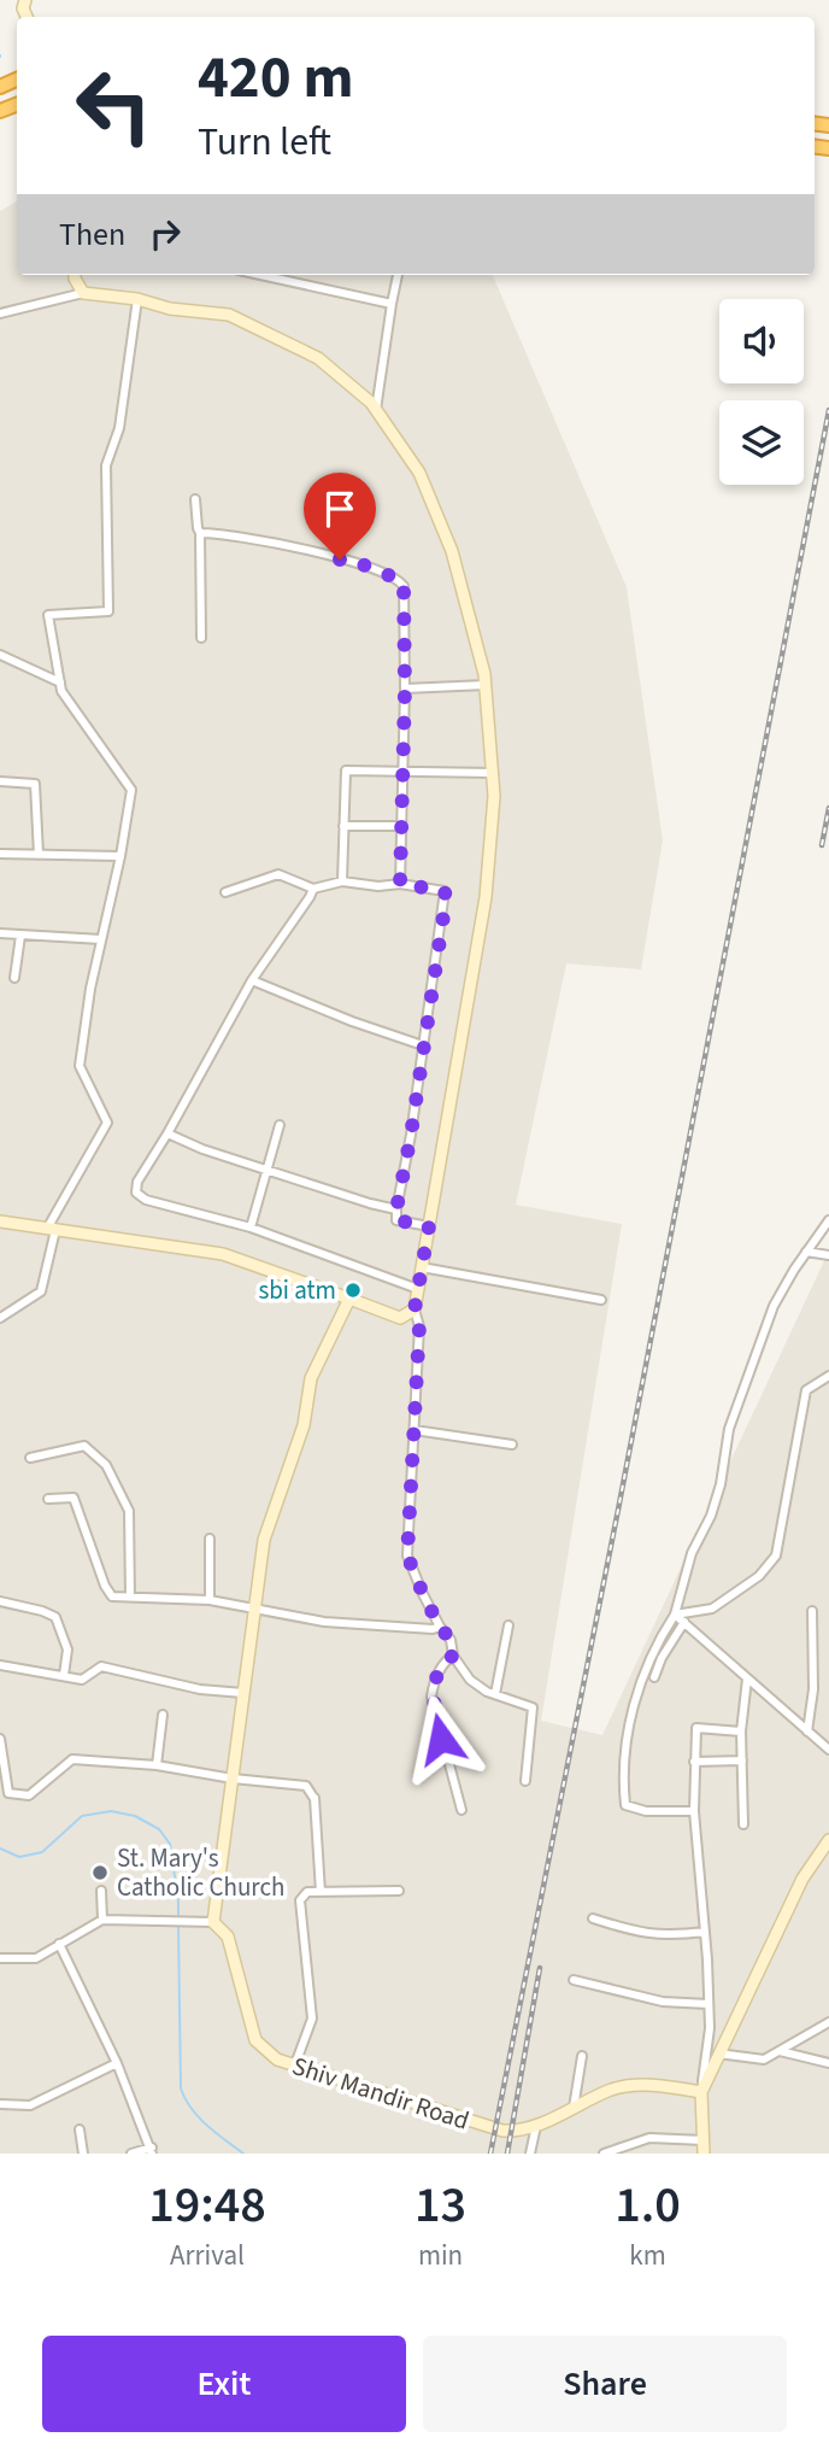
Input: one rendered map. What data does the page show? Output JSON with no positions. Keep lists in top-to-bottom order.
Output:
{
  "streets": {
    "street": ["Shiv Mandir Road"]
  },
  "places": ["sbi atm", "St. Mary's Catholic Church"],
  "page": {
    "turn": ["420 m", "Turn left"],
    "then": "Then",
    "eta": [
      "19:48",
      "Arrival",
      "13",
      "min",
      "1.0",
      "km"
    ],
    "buttons": ["Exit", "Share"]
  }
}
